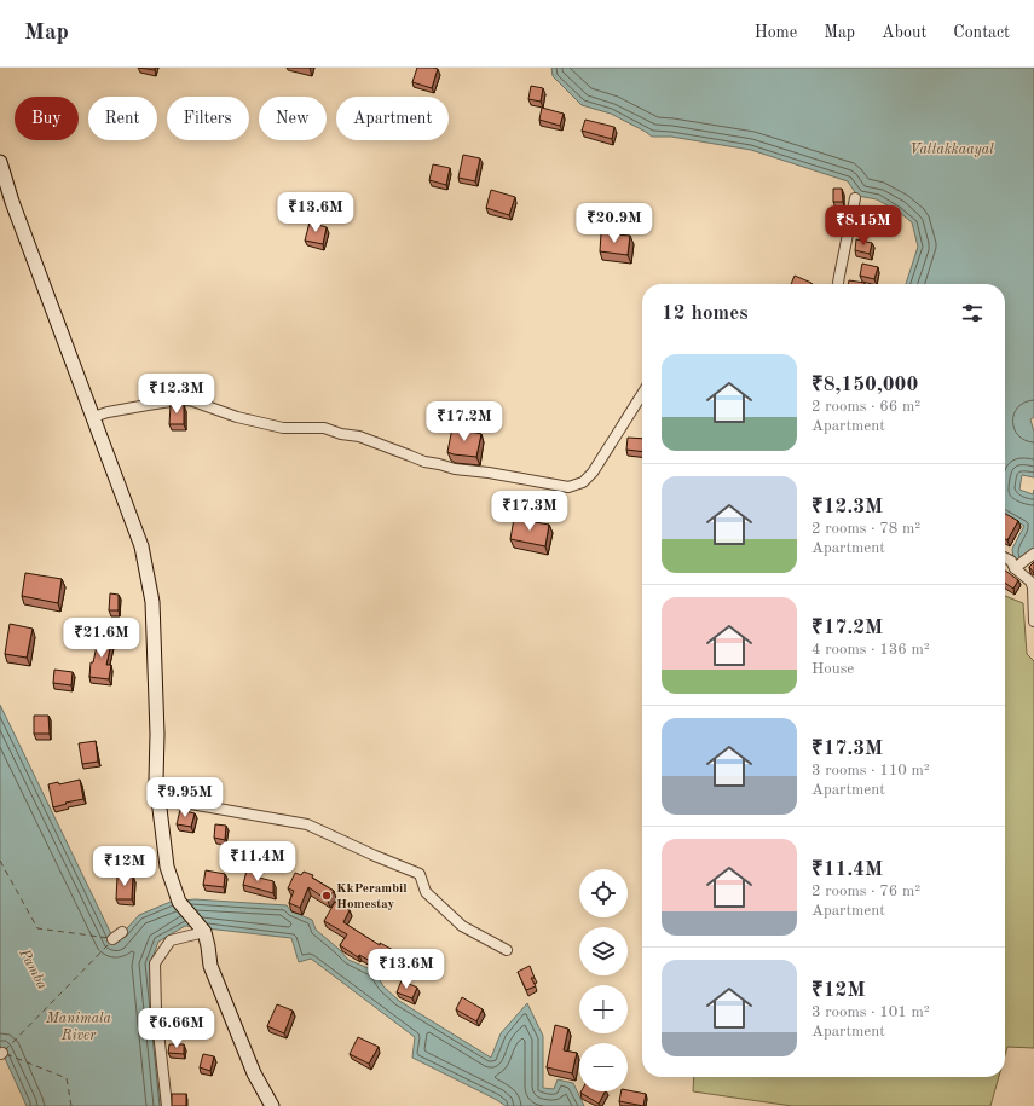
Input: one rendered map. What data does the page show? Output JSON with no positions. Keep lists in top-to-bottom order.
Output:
{
  "water": ["Vattakkaayal", "Pamba", "Manimala River"],
  "places": ["KkPerambil Homestay"],
  "page": {
    "header": "Map",
    "nav": [
      "Home",
      "Map",
      "About",
      "Contact"
    ],
    "chip": [
      "Buy",
      "Rent",
      "Filters",
      "New",
      "Apartment"
    ],
    "price": [
      "₹13.6M",
      "₹20.9M",
      "₹8.15M",
      "₹12.3M",
      "₹17.2M",
      "₹17.3M",
      "₹21.6M",
      "₹9.95M",
      "₹11.4M",
      "₹12M",
      "₹13.6M",
      "₹6.66M"
    ],
    "heading": "12 homes",
    "list": [
      {
        "name": "₹8,150,000",
        "note": "2 rooms · 66 m² · Apartment"
      },
      {
        "name": "₹12.3M",
        "note": "2 rooms · 78 m² · Apartment"
      },
      {
        "name": "₹17.2M",
        "note": "4 rooms · 136 m² · House"
      },
      {
        "name": "₹17.3M",
        "note": "3 rooms · 110 m² · Apartment"
      },
      {
        "name": "₹11.4M",
        "note": "2 rooms · 76 m² · Apartment"
      },
      {
        "name": "₹12M",
        "note": "3 rooms · 101 m² · Apartment"
      }
    ],
    "map_buttons": ["+", "−"]
  }
}
